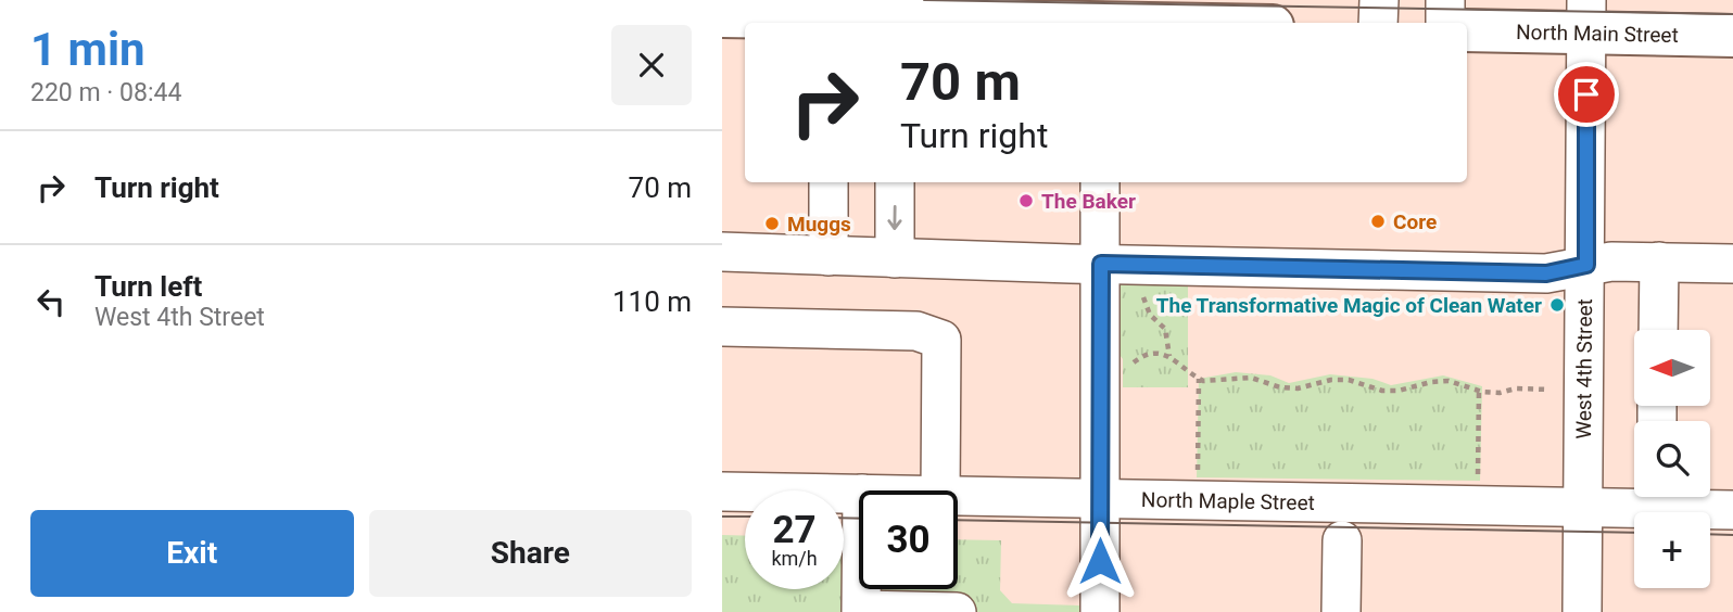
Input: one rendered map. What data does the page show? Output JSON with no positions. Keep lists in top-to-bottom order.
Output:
{
  "streets": {
    "main road": ["North Main Street"],
    "street": ["West 4th Street", "North Maple Street"]
  },
  "crossings": [
    ["North Main Street", "West 4th Street"],
    ["West 4th Street", "North Maple Street"]
  ],
  "places": [
    "The Baker",
    "Core",
    "Muggs",
    "The Transformative Magic of Clean Water"
  ],
  "north": "left",
  "page": {
    "heading": ["1 min", "220 m · 08:44"],
    "turn": ["70 m", "Turn right"],
    "list": [
      {
        "name": "Turn right",
        "value": "70 m"
      },
      {
        "name": "Turn left",
        "note": "West 4th Street",
        "value": "110 m"
      }
    ],
    "map_buttons": "+",
    "speed": "27 km/h",
    "limit": "30",
    "buttons": ["Exit", "Share"]
  }
}
